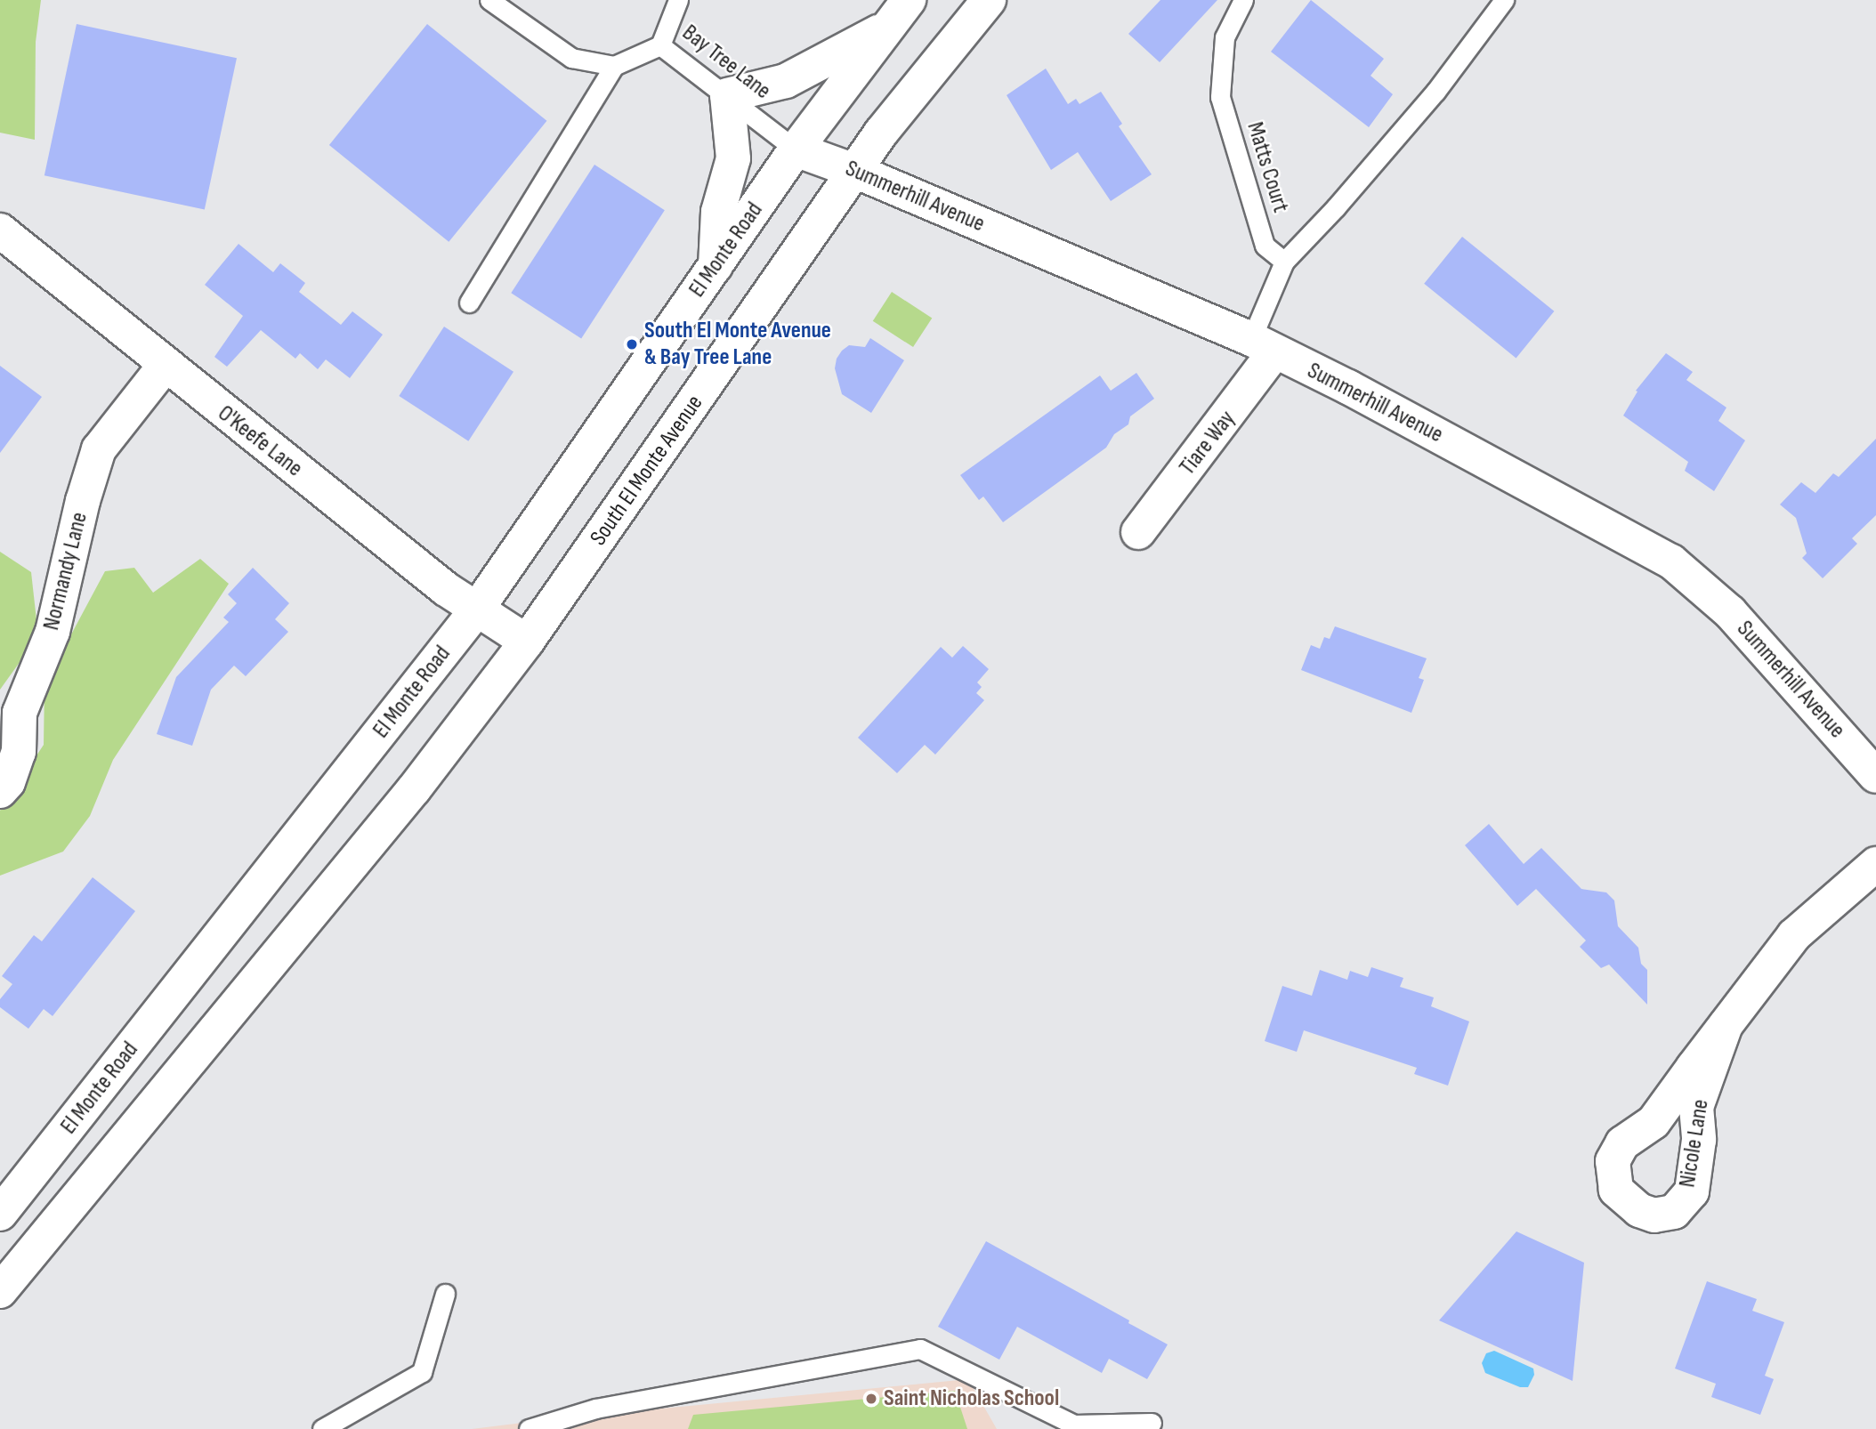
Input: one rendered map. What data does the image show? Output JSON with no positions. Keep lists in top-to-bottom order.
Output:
{
  "streets": {
    "main road": [
      "Summerhill Avenue",
      "El Monte Road",
      "O'Keefe Lane",
      "Tiare Way",
      "South El Monte Avenue",
      "Normandy Lane",
      "Nicole Lane"
    ],
    "lane": ["Bay Tree Lane", "Matts Court"]
  },
  "crossings": [
    ["Bay Tree Lane", "Summerhill Avenue"],
    ["Bay Tree Lane", "El Monte Road"],
    ["Summerhill Avenue", "El Monte Road"],
    ["Summerhill Avenue", "Tiare Way"],
    ["Summerhill Avenue", "South El Monte Avenue"],
    ["El Monte Road", "O'Keefe Lane"],
    ["O'Keefe Lane", "South El Monte Avenue"],
    ["O'Keefe Lane", "Normandy Lane"]
  ],
  "places": ["South El Monte Avenue & Bay Tree Lane", "Saint Nicholas School"]
}
